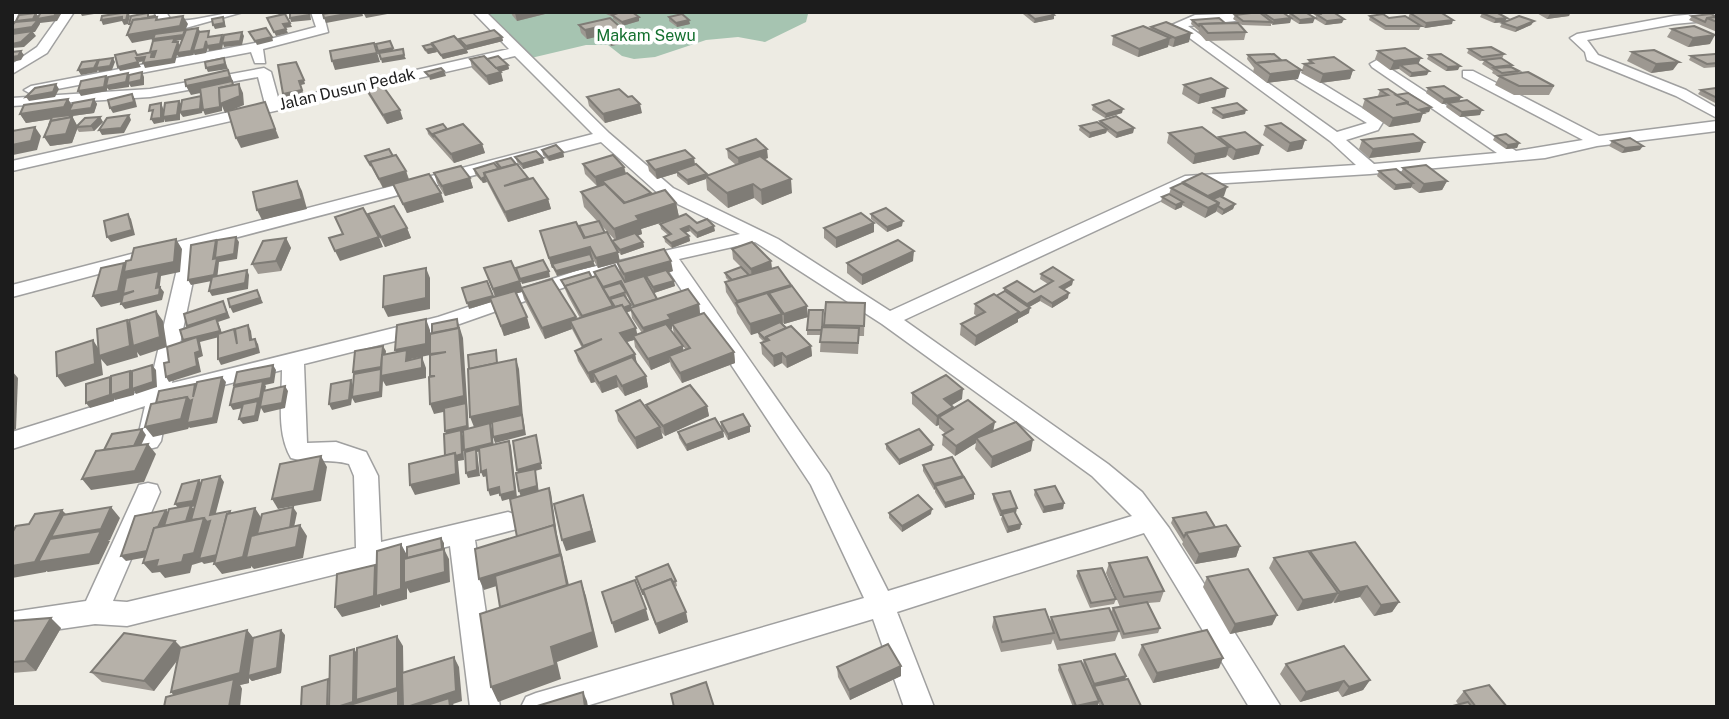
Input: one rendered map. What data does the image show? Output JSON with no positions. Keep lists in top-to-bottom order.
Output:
{
  "streets": {
    "street": ["Jalan Dusun Pedak"]
  },
  "parks": ["Makam Sewu"]
}
